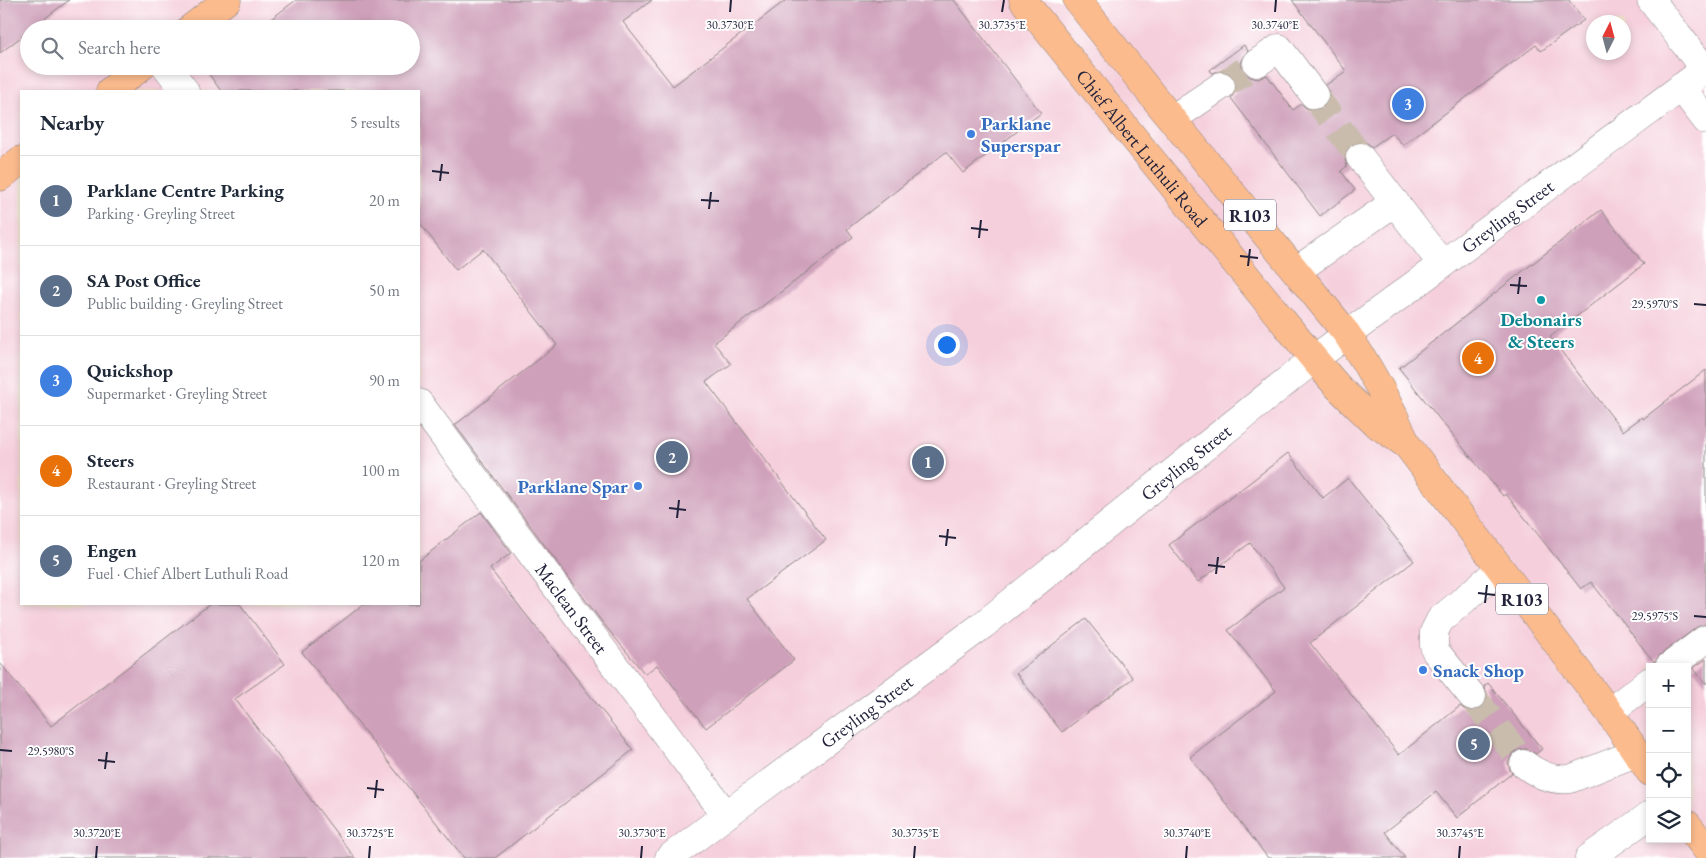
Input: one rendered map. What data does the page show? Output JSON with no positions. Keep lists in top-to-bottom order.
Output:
{
  "streets": {
    "main road": ["Chief Albert Luthuli Road", "R103"],
    "street": ["Greyling Street", "Maclean Street"]
  },
  "crossings": [
    ["Chief Albert Luthuli Road", "Greyling Street"],
    ["Greyling Street", "Maclean Street"]
  ],
  "places": [
    "Parklane Superspar",
    "Debonairs & Steers",
    "Parklane Spar",
    "Snack Shop"
  ],
  "north": "top",
  "page": {
    "search": "Search here",
    "pins": [
      "3",
      "4",
      "2",
      "1",
      "5"
    ],
    "heading": ["Nearby", "5 results"],
    "list": [
      {
        "mark": "1",
        "name": "Parklane Centre Parking",
        "note": "Parking · Greyling Street",
        "value": "20 m"
      },
      {
        "mark": "2",
        "name": "SA Post Office",
        "note": "Public building · Greyling Street",
        "value": "50 m"
      },
      {
        "mark": "3",
        "name": "Quickshop",
        "note": "Supermarket · Greyling Street",
        "value": "90 m"
      },
      {
        "mark": "4",
        "name": "Steers",
        "note": "Restaurant · Greyling Street",
        "value": "100 m"
      },
      {
        "mark": "5",
        "name": "Engen",
        "note": "Fuel · Chief Albert Luthuli Road",
        "value": "120 m"
      }
    ],
    "map_buttons": ["+", "−"]
  },
  "coordinates": [
    "30.3730°E",
    "30.3735°E",
    "30.3740°E",
    "29.5970°S",
    "29.5975°S",
    "29.5980°S",
    "30.3720°E",
    "30.3725°E",
    "30.3745°E"
  ]
}
